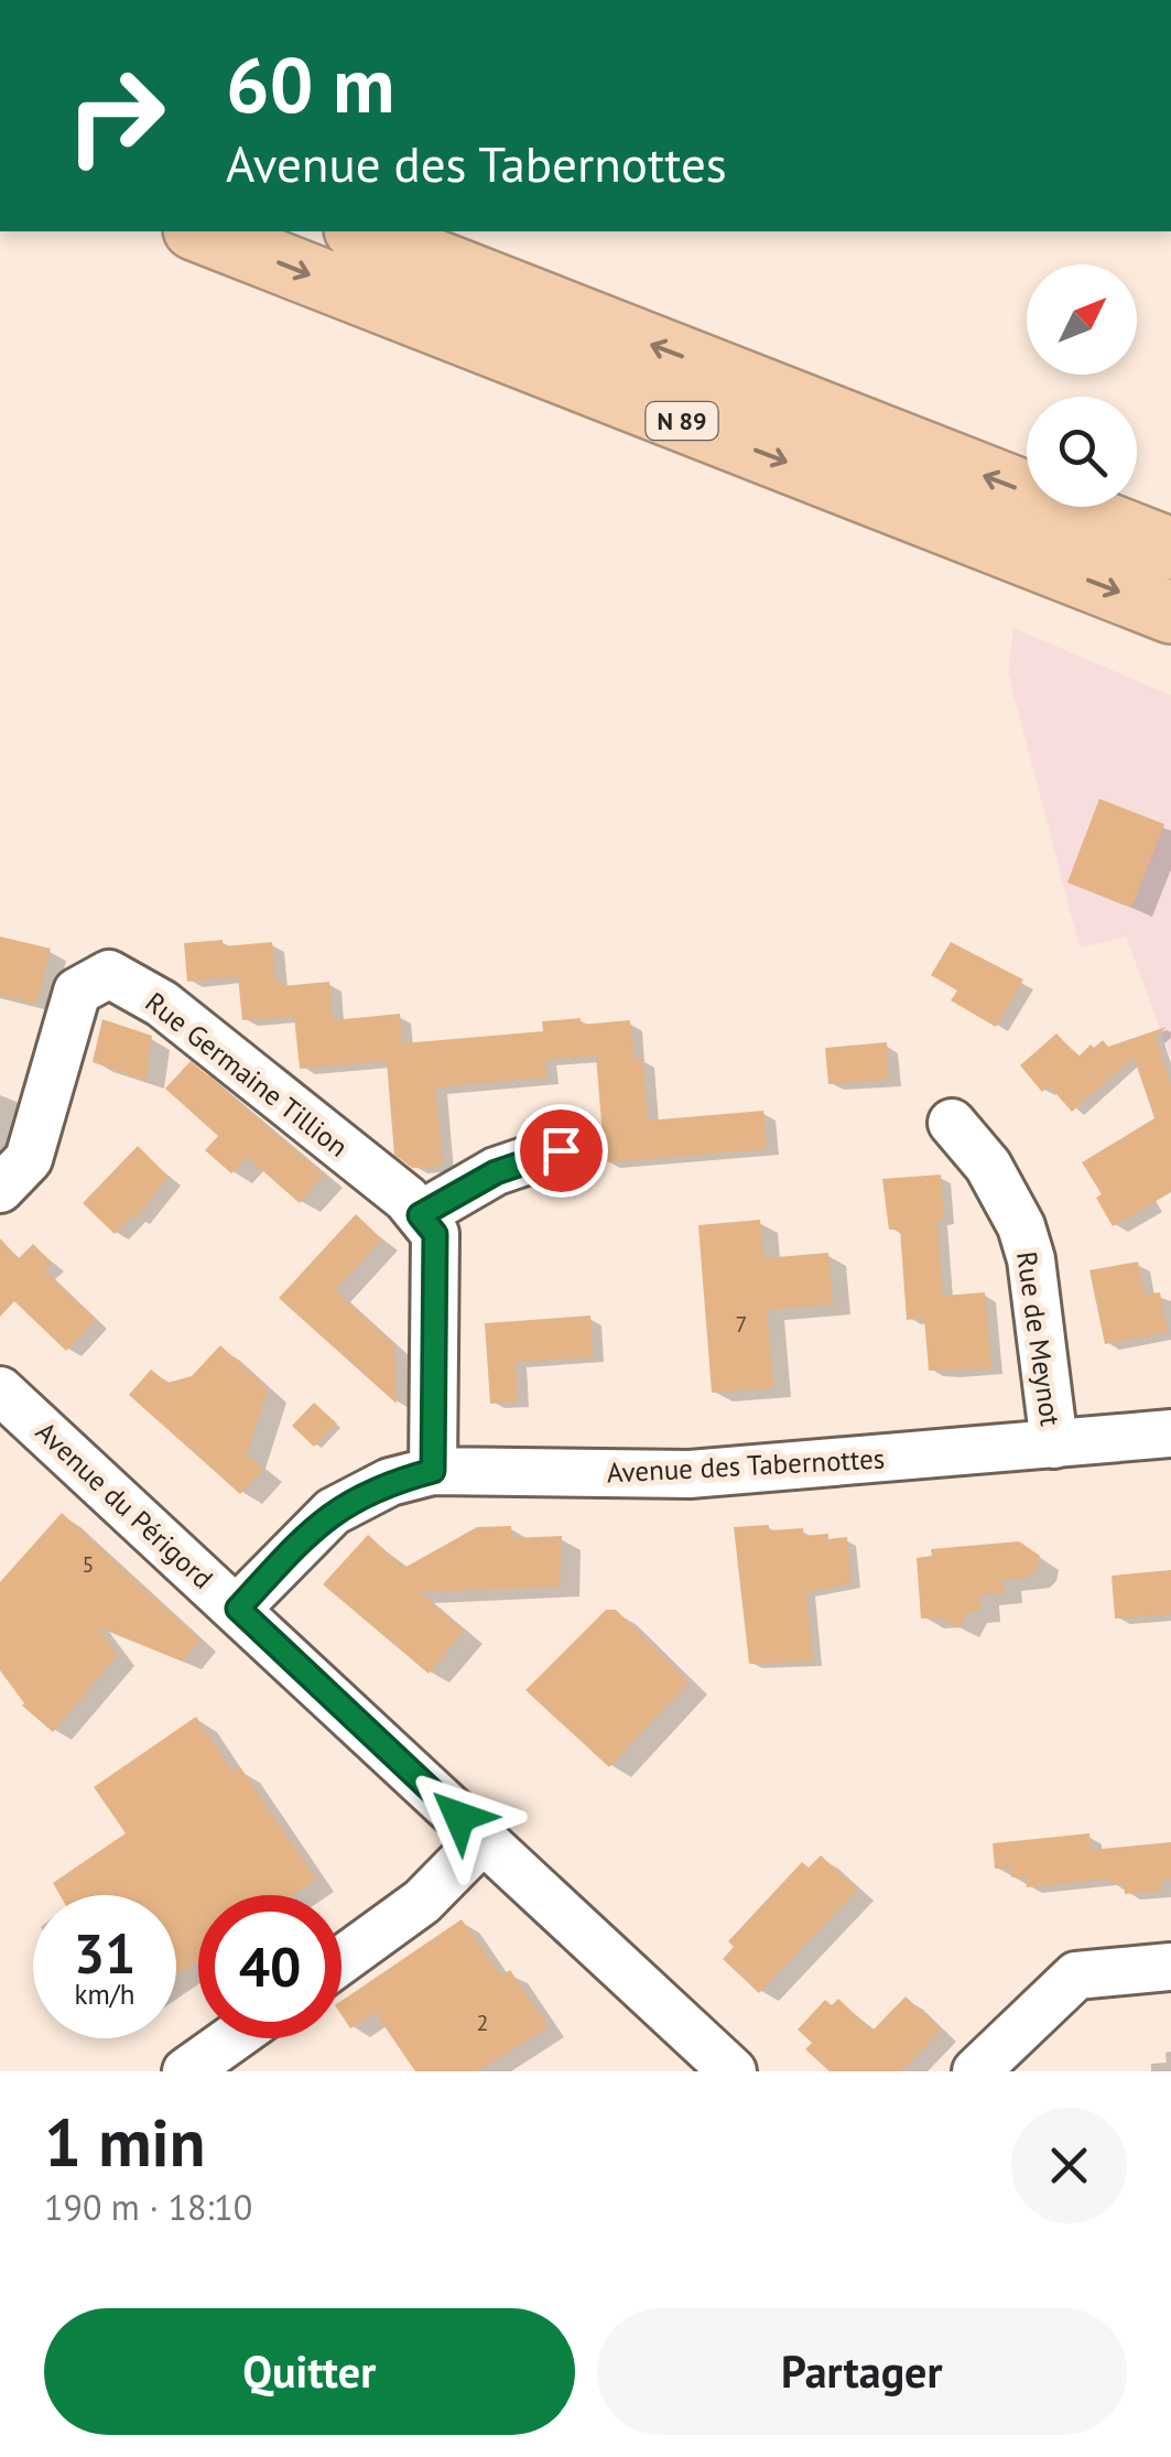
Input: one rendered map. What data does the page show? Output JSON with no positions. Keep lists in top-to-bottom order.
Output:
{
  "streets": {
    "highway": ["N 89"],
    "street": [
      "Rue Germaine Tillion",
      "Rue de Meynot",
      "Avenue des Tabernottes",
      "Avenue du Périgord"
    ]
  },
  "crossings": [
    ["Rue Germaine Tillion", "Avenue des Tabernottes"],
    ["Rue de Meynot", "Avenue des Tabernottes"],
    ["Avenue des Tabernottes", "Avenue du Périgord"]
  ],
  "house_numbers": ["7", "5", "2"],
  "north": "top right",
  "page": {
    "turn": ["60 m", "Avenue des Tabernottes"],
    "speed": "31 km/h",
    "limit": "40",
    "heading": ["1 min", "190 m · 18:10"],
    "buttons": ["Quitter", "Partager"]
  }
}
